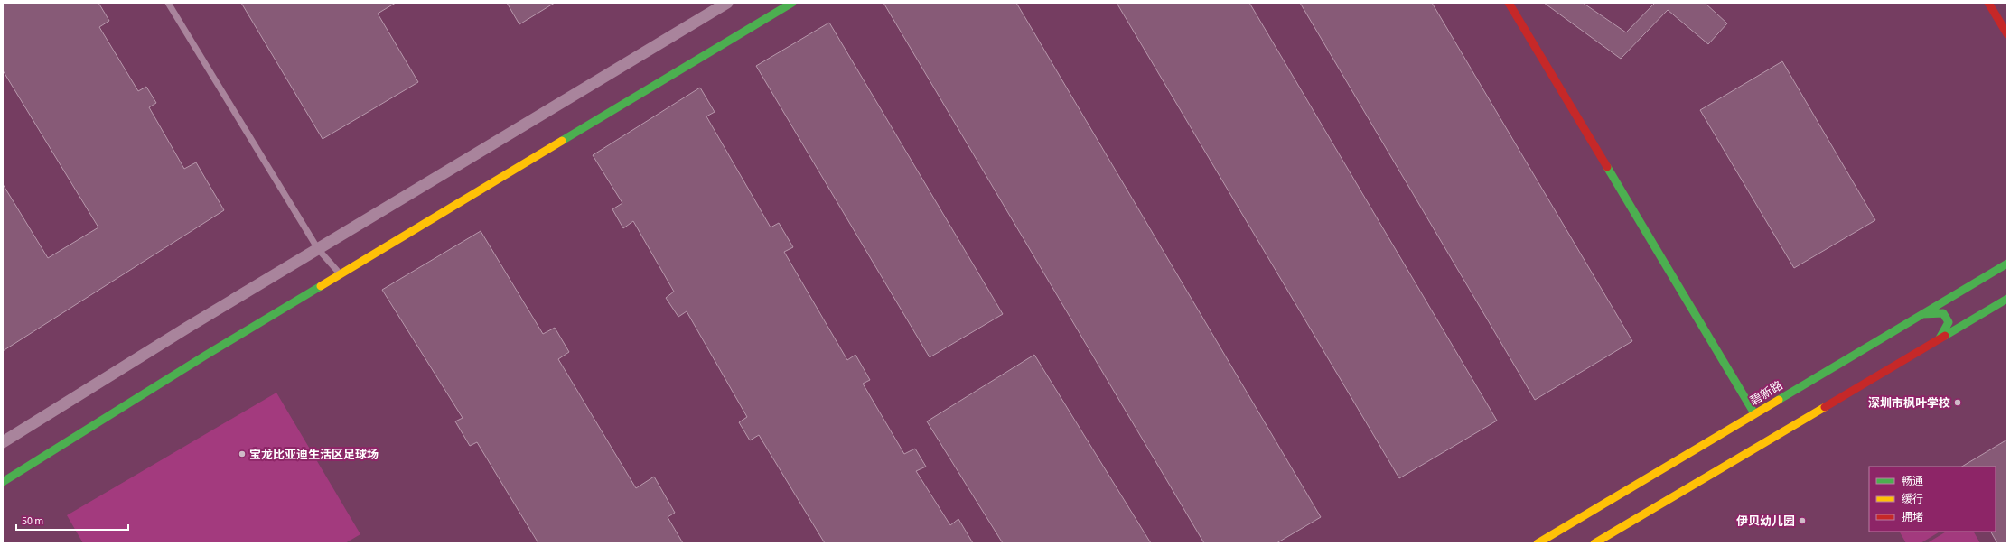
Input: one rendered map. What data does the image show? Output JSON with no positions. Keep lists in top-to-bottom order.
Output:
{
  "streets": {
    "street": ["碧新路"]
  },
  "places": ["深圳市枫叶学校", "宝龙比亚迪生活区足球场", "伊贝幼儿园"],
  "legend": ["畅通", "缓行", "拥堵"],
  "scale_bar": "50 m"
}
